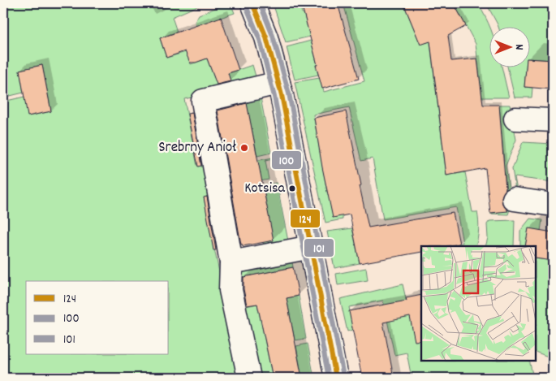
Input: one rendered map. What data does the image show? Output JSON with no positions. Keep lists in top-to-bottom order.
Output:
{
  "places": ["Srebrny Anioł", "Kotsisa"],
  "lines": ["transit line 124", "transit line 101", "transit line 100"],
  "legend": ["124", "100", "101"],
  "north": "right"
}
